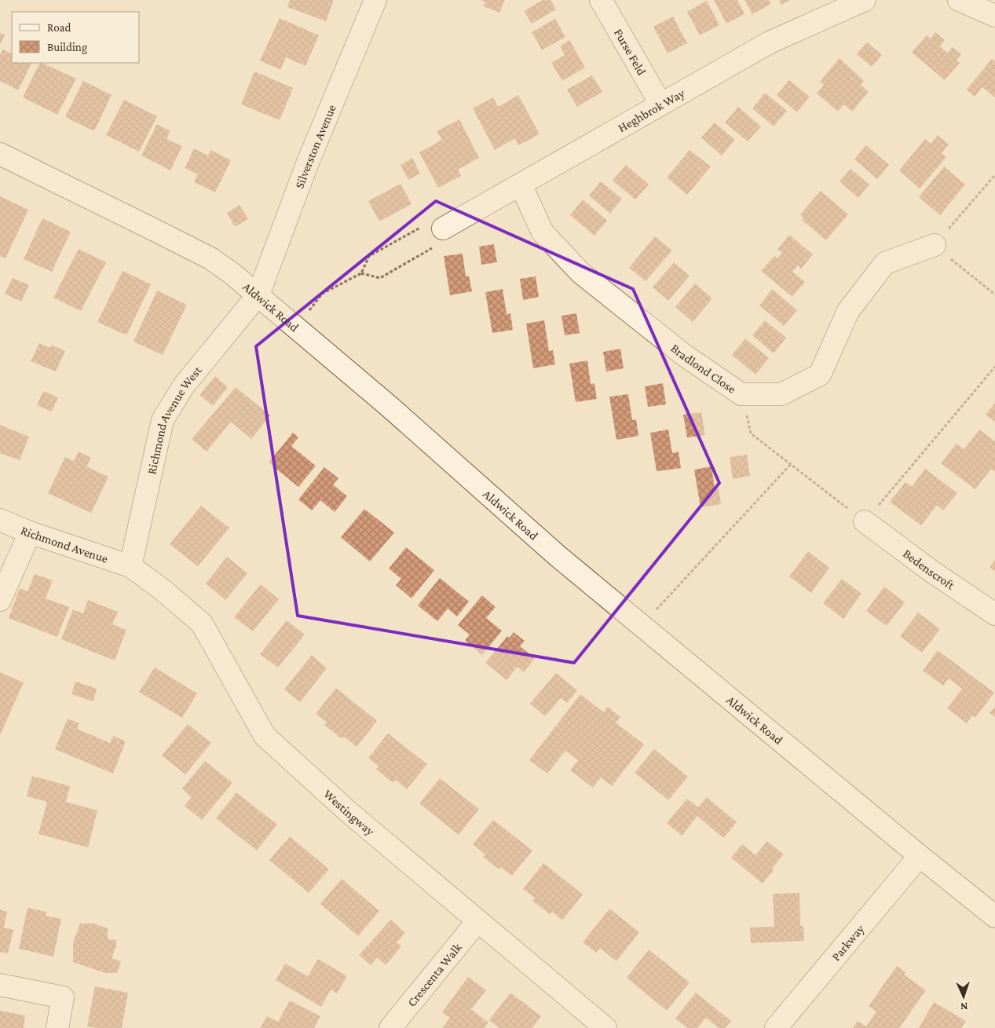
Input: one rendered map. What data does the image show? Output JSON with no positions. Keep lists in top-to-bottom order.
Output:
{
  "streets": {
    "street": [
      "Furse Feld",
      "Heghbrok Way",
      "Silverston Avenue",
      "Aldwick Road",
      "Bradlond Close",
      "Richmond Avenue West",
      "Richmond Avenue",
      "Bedenscroft",
      "Westingway",
      "Parkway",
      "Crescenta Walk"
    ]
  },
  "crossings": [
    ["Furse Feld", "Heghbrok Way"],
    ["Heghbrok Way", "Bradlond Close"],
    ["Silverston Avenue", "Aldwick Road"],
    ["Silverston Avenue", "Richmond Avenue West"],
    ["Aldwick Road", "Richmond Avenue West"],
    ["Aldwick Road", "Parkway"],
    ["Richmond Avenue West", "Richmond Avenue"],
    ["Richmond Avenue West", "Westingway"],
    ["Richmond Avenue", "Westingway"],
    ["Westingway", "Crescenta Walk"]
  ],
  "legend": ["Road", "Building"],
  "north": "bottom"
}
